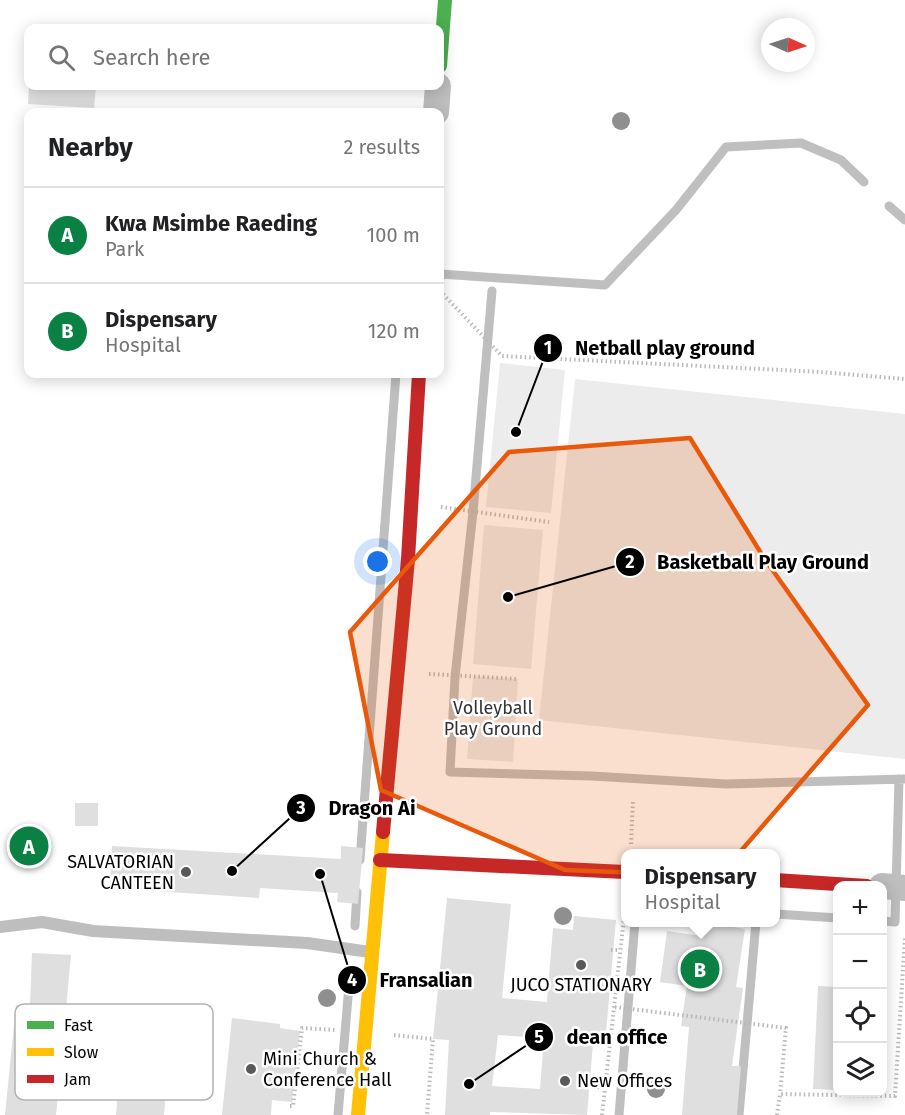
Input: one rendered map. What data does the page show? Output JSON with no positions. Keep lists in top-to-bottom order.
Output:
{
  "parks": ["Volleyball Play Ground"],
  "places": [
    "Netball play ground",
    "Basketball Play Ground",
    "Dragon Ai",
    "SALVATORIAN CANTEEN",
    "Fransalian",
    "JUCO STATIONARY",
    "Mini Church & Conference Hall",
    "New Offices",
    "dean office"
  ],
  "legend": ["Fast", "Slow", "Jam"],
  "north": "right",
  "page": {
    "search": "Search here",
    "heading": ["Nearby", "2 results"],
    "list": [
      {
        "mark": "A",
        "name": "Kwa Msimbe Raeding",
        "note": "Park",
        "value": "100 m"
      },
      {
        "mark": "B",
        "name": "Dispensary",
        "note": "Hospital",
        "value": "120 m"
      }
    ],
    "pins": ["A", "B"],
    "popup": ["Dispensary", "Hospital"],
    "map_buttons": ["+", "−"]
  }
}
